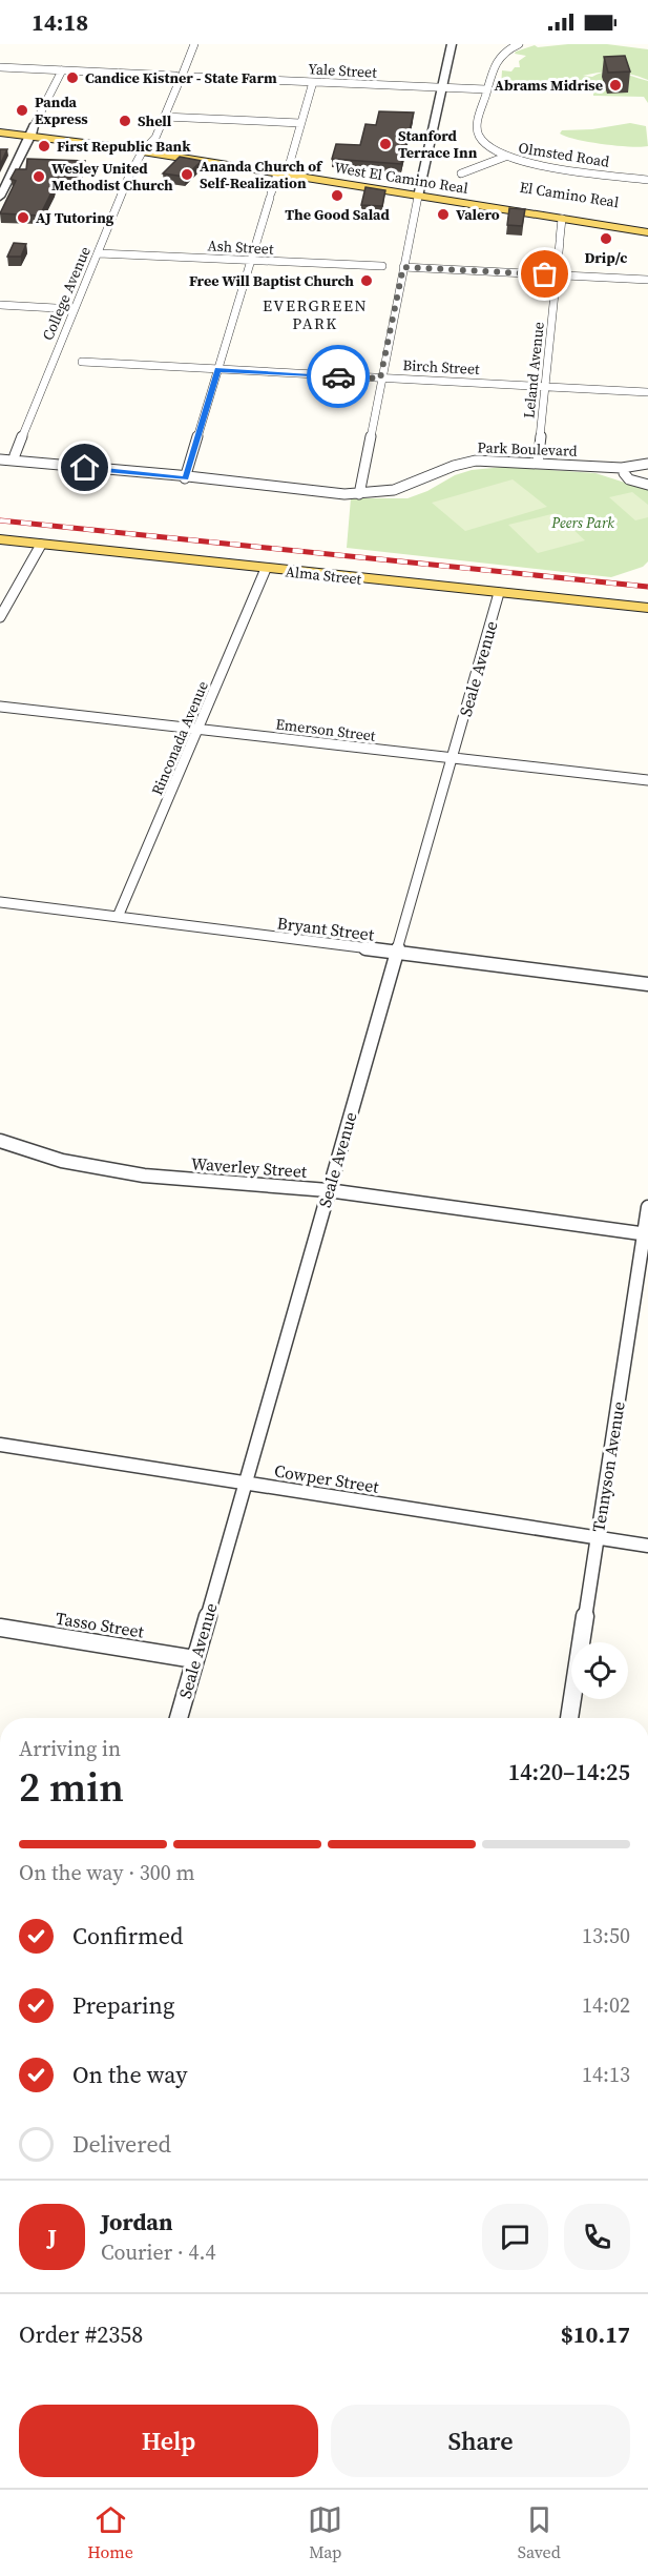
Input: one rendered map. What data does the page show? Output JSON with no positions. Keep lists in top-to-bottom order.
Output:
{
  "streets": {
    "main road": ["West El Camino Real", "El Camino Real", "Alma Street"],
    "street": [
      "Yale Street",
      "Olmsted Road",
      "Ash Street",
      "College Avenue",
      "Birch Street",
      "Leland Avenue",
      "Park Boulevard",
      "Seale Avenue",
      "Emerson Street",
      "Rinconada Avenue",
      "Bryant Street",
      "Waverley Street",
      "Tennyson Avenue",
      "Cowper Street",
      "Tasso Street"
    ]
  },
  "crossings": [
    ["Yale Street", "Olmsted Road"],
    ["West El Camino Real", "El Camino Real"],
    ["West El Camino Real", "College Avenue"],
    ["West El Camino Real", "Leland Avenue"],
    ["Ash Street", "College Avenue"],
    ["Birch Street", "Leland Avenue"],
    ["Leland Avenue", "Park Boulevard"],
    ["Alma Street", "Seale Avenue"],
    ["Alma Street", "Rinconada Avenue"],
    ["Seale Avenue", "Emerson Street"],
    ["Seale Avenue", "Bryant Street"],
    ["Seale Avenue", "Waverley Street"],
    ["Seale Avenue", "Cowper Street"],
    ["Seale Avenue", "Tasso Street"],
    ["Emerson Street", "Rinconada Avenue"],
    ["Rinconada Avenue", "Bryant Street"],
    ["Waverley Street", "Tennyson Avenue"],
    ["Tennyson Avenue", "Cowper Street"]
  ],
  "districts": ["EVERGREEN PARK"],
  "parks": ["Peers Park"],
  "places": [
    "Candice Kistner - State Farm",
    "Abrams Midrise",
    "Panda Express",
    "Shell",
    "Stanford Terrace Inn",
    "First Republic Bank",
    "Ananda Church of Self-Realization",
    "Wesley United Methodist Church",
    "The Good Salad",
    "Valero",
    "AJ Tutoring",
    "Drip/c",
    "Free Will Baptist Church"
  ],
  "page": {
    "status": "14:18",
    "heading": ["2 min", "Arriving in", "14:20–14:25"],
    "panel": [
      "Jordan",
      "Courier · 4.4",
      "Order #2358",
      "$10.17"
    ],
    "bar": "On the way · 300 m",
    "list": [
      ["Confirmed", "13:50"],
      ["Preparing", "14:02"],
      ["On the way", "14:13"],
      "Delivered"
    ],
    "round": "J",
    "buttons": ["Help", "Share"],
    "tabs": ["Home", "Map", "Saved"]
  }
}
